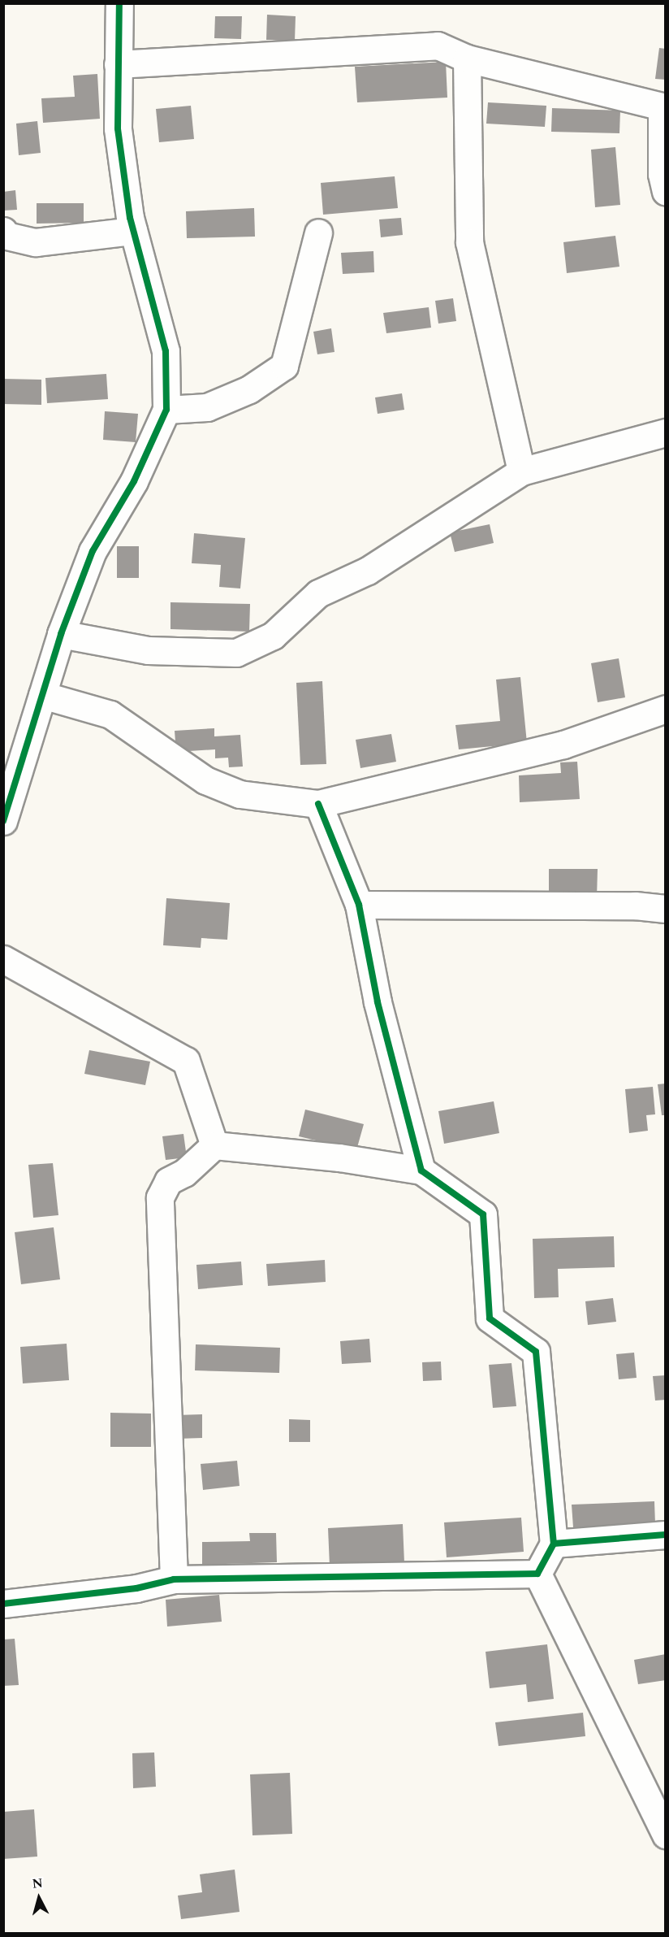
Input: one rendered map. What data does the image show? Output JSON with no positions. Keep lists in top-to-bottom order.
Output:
{
  "north": "top"
}
